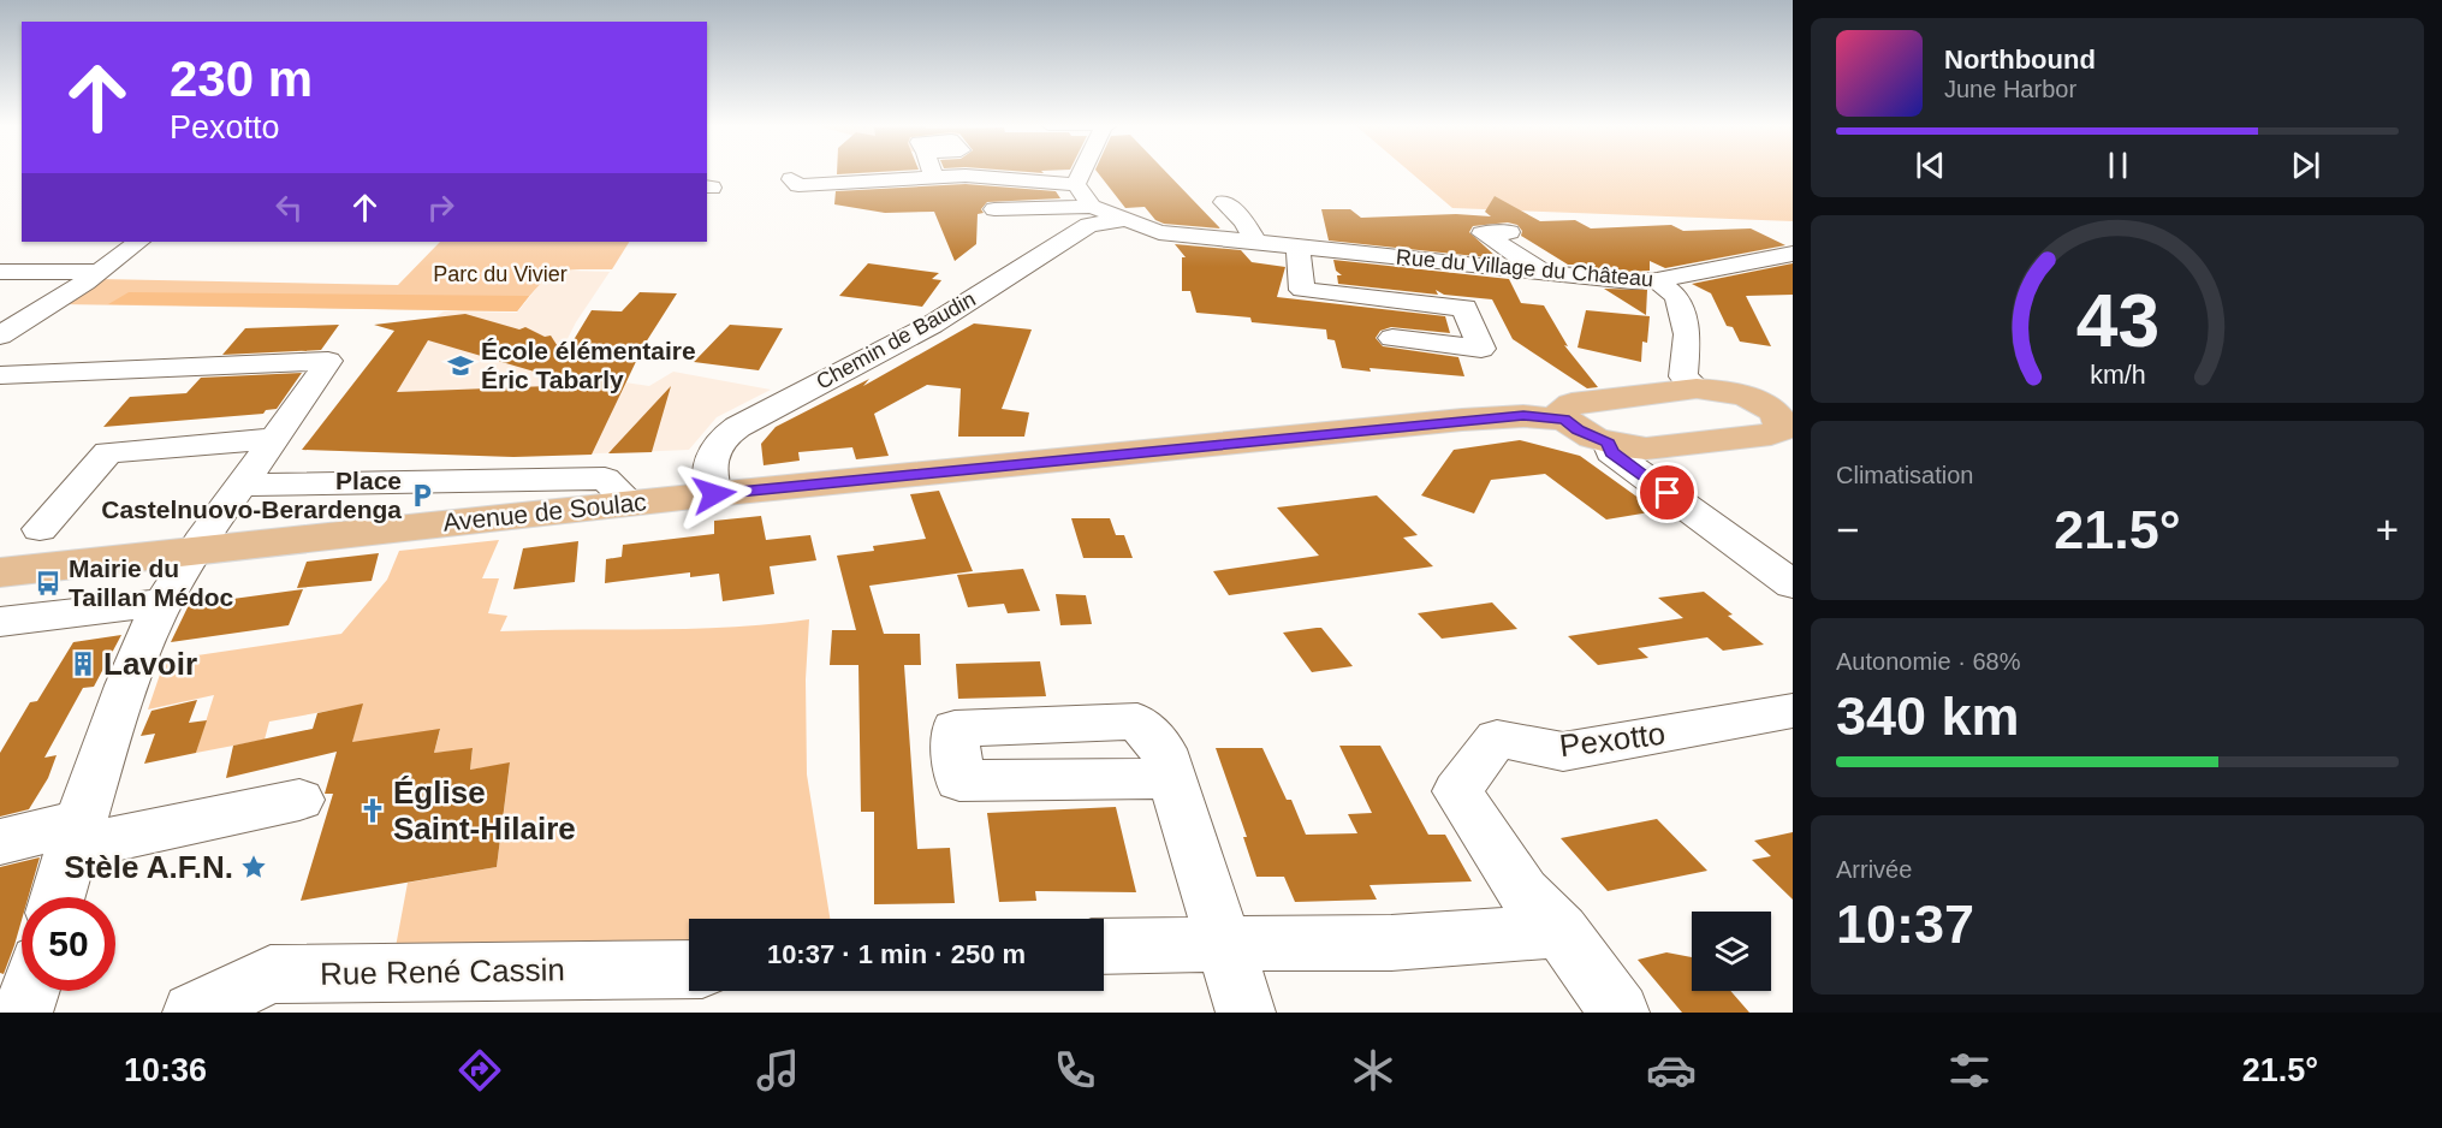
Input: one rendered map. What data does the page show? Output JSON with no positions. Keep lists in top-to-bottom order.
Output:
{
  "streets": {
    "main road": ["Avenue de Soulac"],
    "street": [
      "Rue du Village du Château",
      "Chemin de Baudin",
      "Pexotto",
      "Rue René Cassin"
    ]
  },
  "crossings": [
    ["Rue du Village du Château", "Chemin de Baudin"],
    ["Chemin de Baudin", "Avenue de Soulac"]
  ],
  "parks": ["Parc du Vivier"],
  "places": {
    "school or university": ["École élémentaire Éric Tabarly"],
    "parking": ["Place Castelnuovo-Berardenga"],
    "bus stop": ["Mairie du Taillan Médoc"],
    "building": ["Lavoir"],
    "church": ["Église Saint-Hilaire"],
    "place": ["Stèle A.F.N."]
  },
  "page": {
    "turn": ["230 m", "Pexotto"],
    "song": ["Northbound", "June Harbor"],
    "tile": [
      "Climatisation",
      ["Autonomie · 68%", "340 km"],
      ["Arrivée", "10:37"]
    ],
    "heat": ["−", "21.5°", "+"],
    "limit": "50",
    "trip": "10:37 · 1 min · 250 m",
    "tabs": ["10:36", "21.5°"],
    "gauge": ["43", "km/h"]
  }
}
